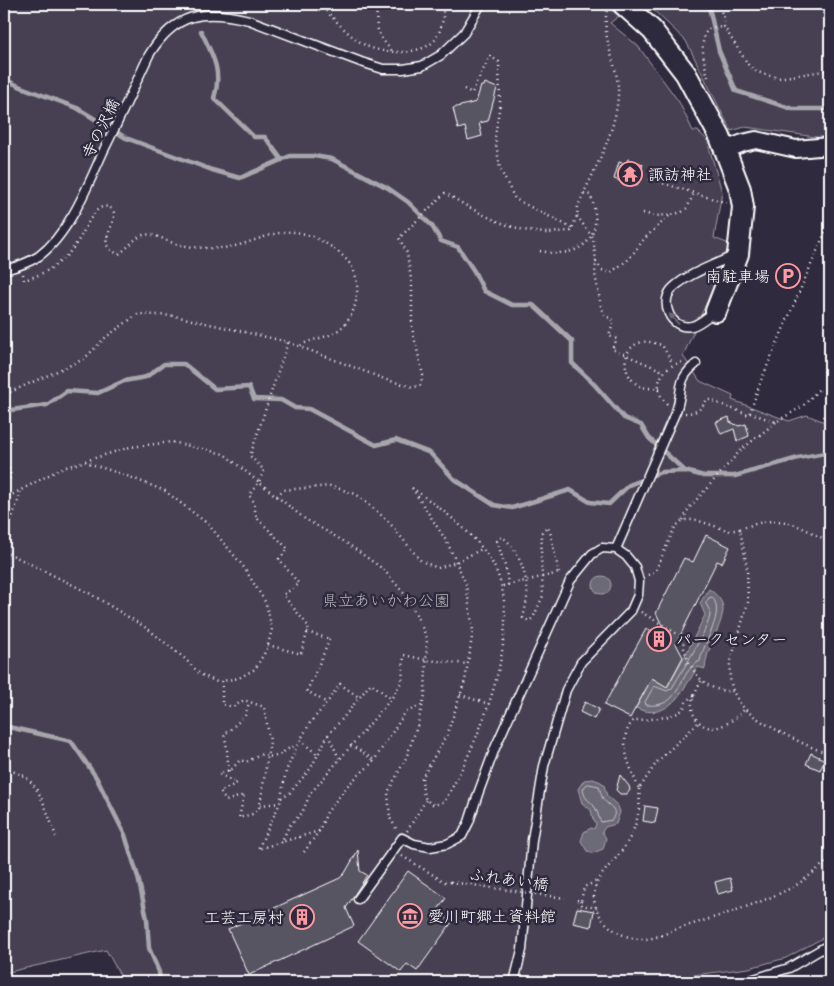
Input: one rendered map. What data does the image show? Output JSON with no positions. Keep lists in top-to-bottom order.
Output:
{
  "streets": {
    "lane": ["寺の沢橋"],
    "path": ["ふれあい橋"]
  },
  "parks": ["県立あいかわ公園"],
  "places": {
    "temple": ["諏訪神社"],
    "parking": ["南駐車場"],
    "building": ["パークセンター", "工芸工房村"],
    "museum": ["愛川町郷土資料館"]
  }
}
